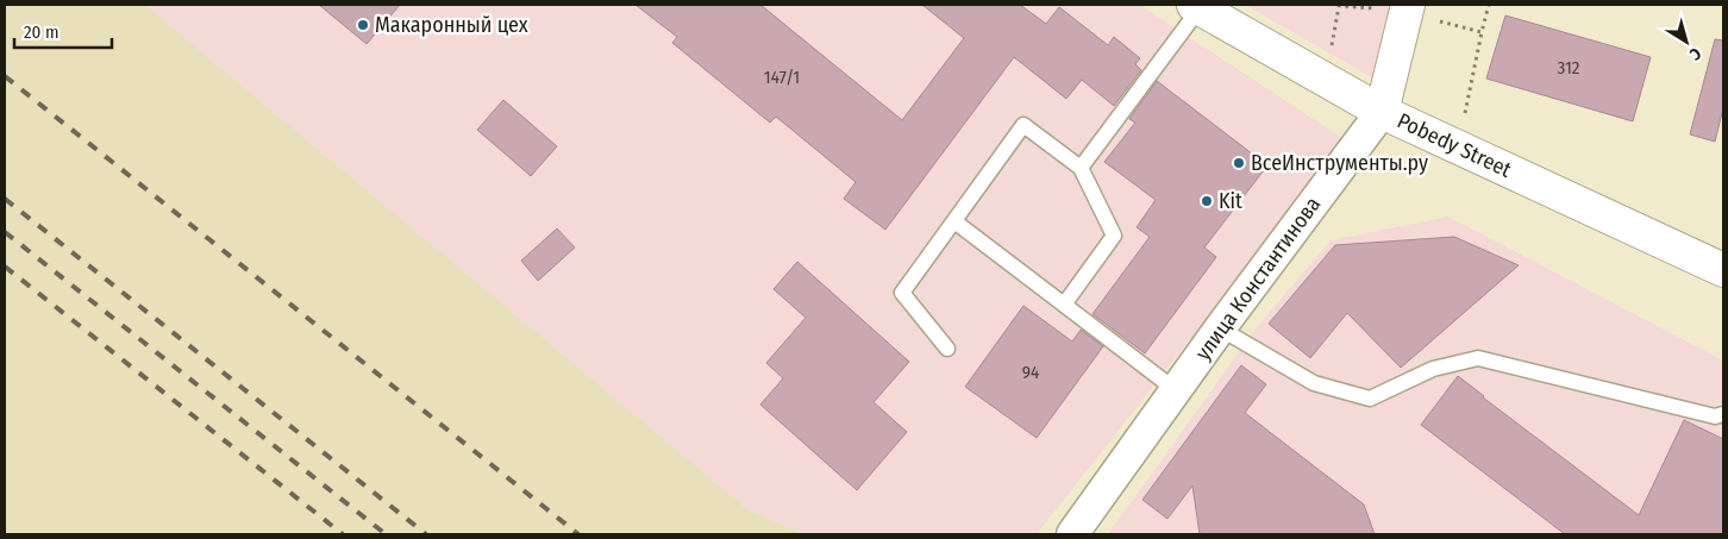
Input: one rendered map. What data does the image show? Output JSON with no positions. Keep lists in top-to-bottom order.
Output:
{
  "streets": {
    "street": ["Pobedy Street", "улица Константинова"]
  },
  "crossings": [
    ["Pobedy Street", "улица Константинова"]
  ],
  "places": ["Макаронный цех", "ВсеИнструменты.ру", "Kit"],
  "house_numbers": ["312", "147/1", "94"],
  "scale_bar": "20 m",
  "north": "bottom right"
}
